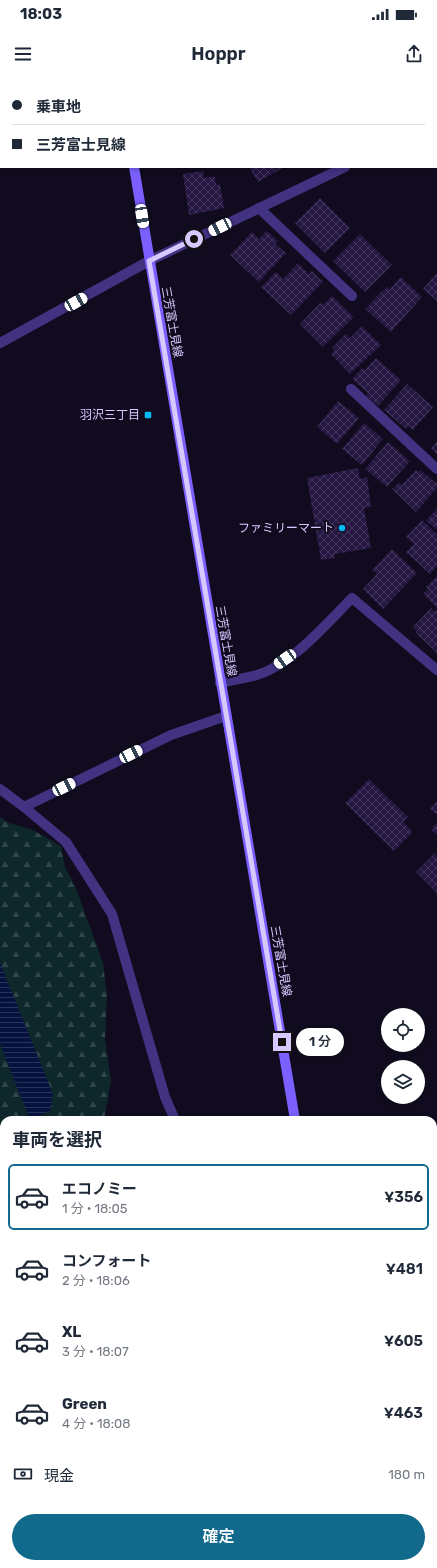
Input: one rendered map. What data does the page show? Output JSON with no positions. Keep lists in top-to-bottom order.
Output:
{
  "streets": {
    "main road": ["三芳富士見線"]
  },
  "places": {
    "transit": ["羽沢三丁目"],
    "other": ["ファミリーマート"]
  },
  "page": {
    "status": "18:03",
    "header": "Hoppr",
    "banner": ["乗車地", "三芳富士見線"],
    "bubble": "1 分",
    "heading": "車両を選択",
    "list": [
      {
        "name": "エコノミー",
        "note": "1 分 · 18:05",
        "value": "¥356"
      },
      {
        "name": "コンフォート",
        "note": "2 分 · 18:06",
        "value": "¥481"
      },
      {
        "name": "XL",
        "note": "3 分 · 18:07",
        "value": "¥605"
      },
      {
        "name": "Green",
        "note": "4 分 · 18:08",
        "value": "¥463"
      }
    ],
    "pay": ["現金", "180 m"],
    "buttons": "確定"
  }
}
